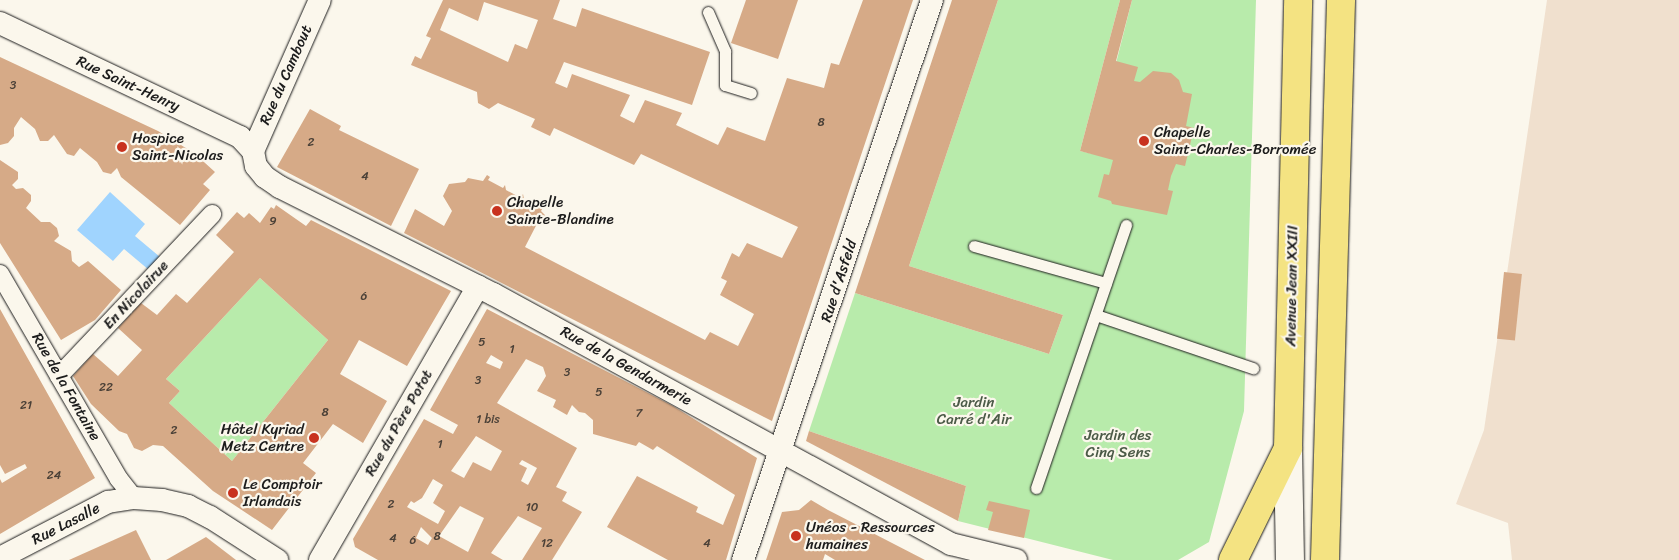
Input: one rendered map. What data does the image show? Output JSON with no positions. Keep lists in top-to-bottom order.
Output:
{
  "streets": {
    "main road": ["Avenue Jean XXIII"],
    "street": [
      "Rue du Cambout",
      "Rue Saint-Henry",
      "Rue d'Asfeld",
      "En Nicolairue",
      "Rue de la Gendarmerie",
      "Rue de la Fontaine",
      "Rue du Père Potot",
      "Rue Lasalle"
    ]
  },
  "crossings": [
    ["Rue du Cambout", "Rue Saint-Henry"],
    ["Rue du Cambout", "Rue de la Gendarmerie"],
    ["Rue Saint-Henry", "Rue de la Gendarmerie"],
    ["Rue d'Asfeld", "Rue de la Gendarmerie"],
    ["En Nicolairue", "Rue de la Fontaine"],
    ["Rue de la Gendarmerie", "Rue du Père Potot"],
    ["Rue de la Fontaine", "Rue Lasalle"]
  ],
  "parks": ["Jardin Carré d'Air", "Jardin des Cinq Sens"],
  "places": [
    "Chapelle Saint-Charles-Borromée",
    "Hospice Saint-Nicolas",
    "Chapelle Sainte-Blandine",
    "Hôtel Kyriad Metz Centre",
    "Le Comptoir Irlandais",
    "Unéos - Ressources humaines"
  ],
  "house_numbers": [
    "3",
    "8",
    "2",
    "4",
    "9",
    "6",
    "5",
    "1",
    "3",
    "3",
    "22",
    "5",
    "21",
    "8",
    "7",
    "1 bis",
    "2",
    "1",
    "24",
    "2",
    "10",
    "8",
    "4",
    "6",
    "12",
    "4"
  ]
}
